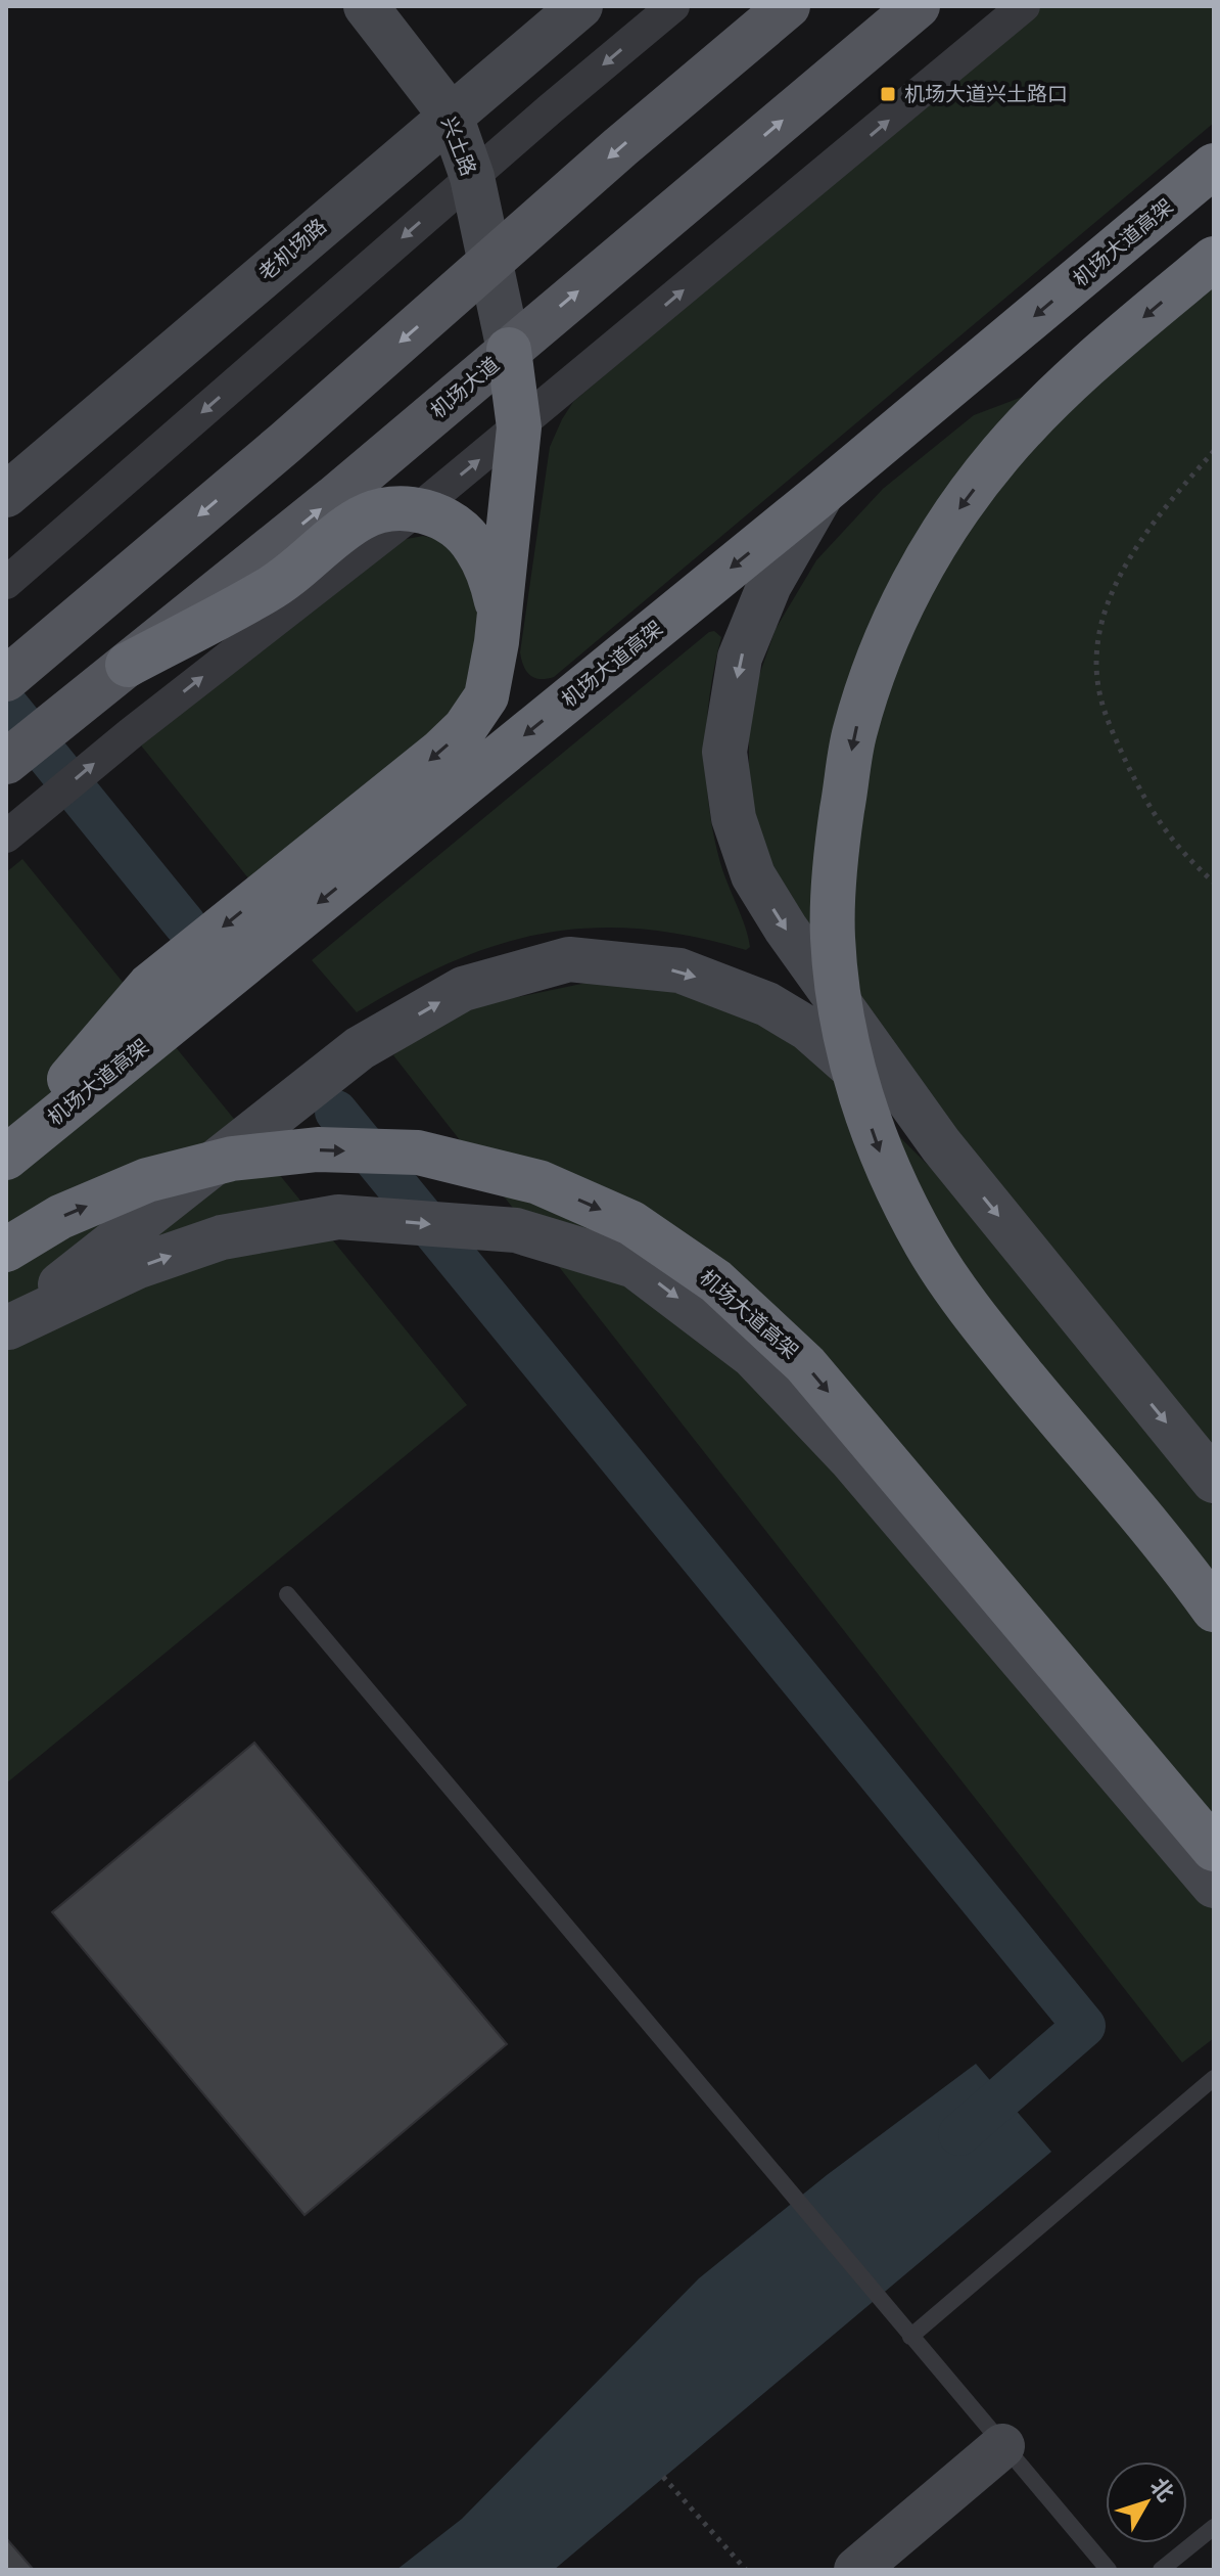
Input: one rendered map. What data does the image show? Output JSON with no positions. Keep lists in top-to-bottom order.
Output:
{
  "streets": {
    "highway": ["机场大道高架"],
    "main road": ["兴土路", "老机场路", "机场大道"]
  },
  "crossings": [
    ["兴土路", "老机场路"],
    ["兴土路", "机场大道"]
  ],
  "places": {
    "transit": ["机场大道兴土路口"]
  },
  "north": "top right"
}
